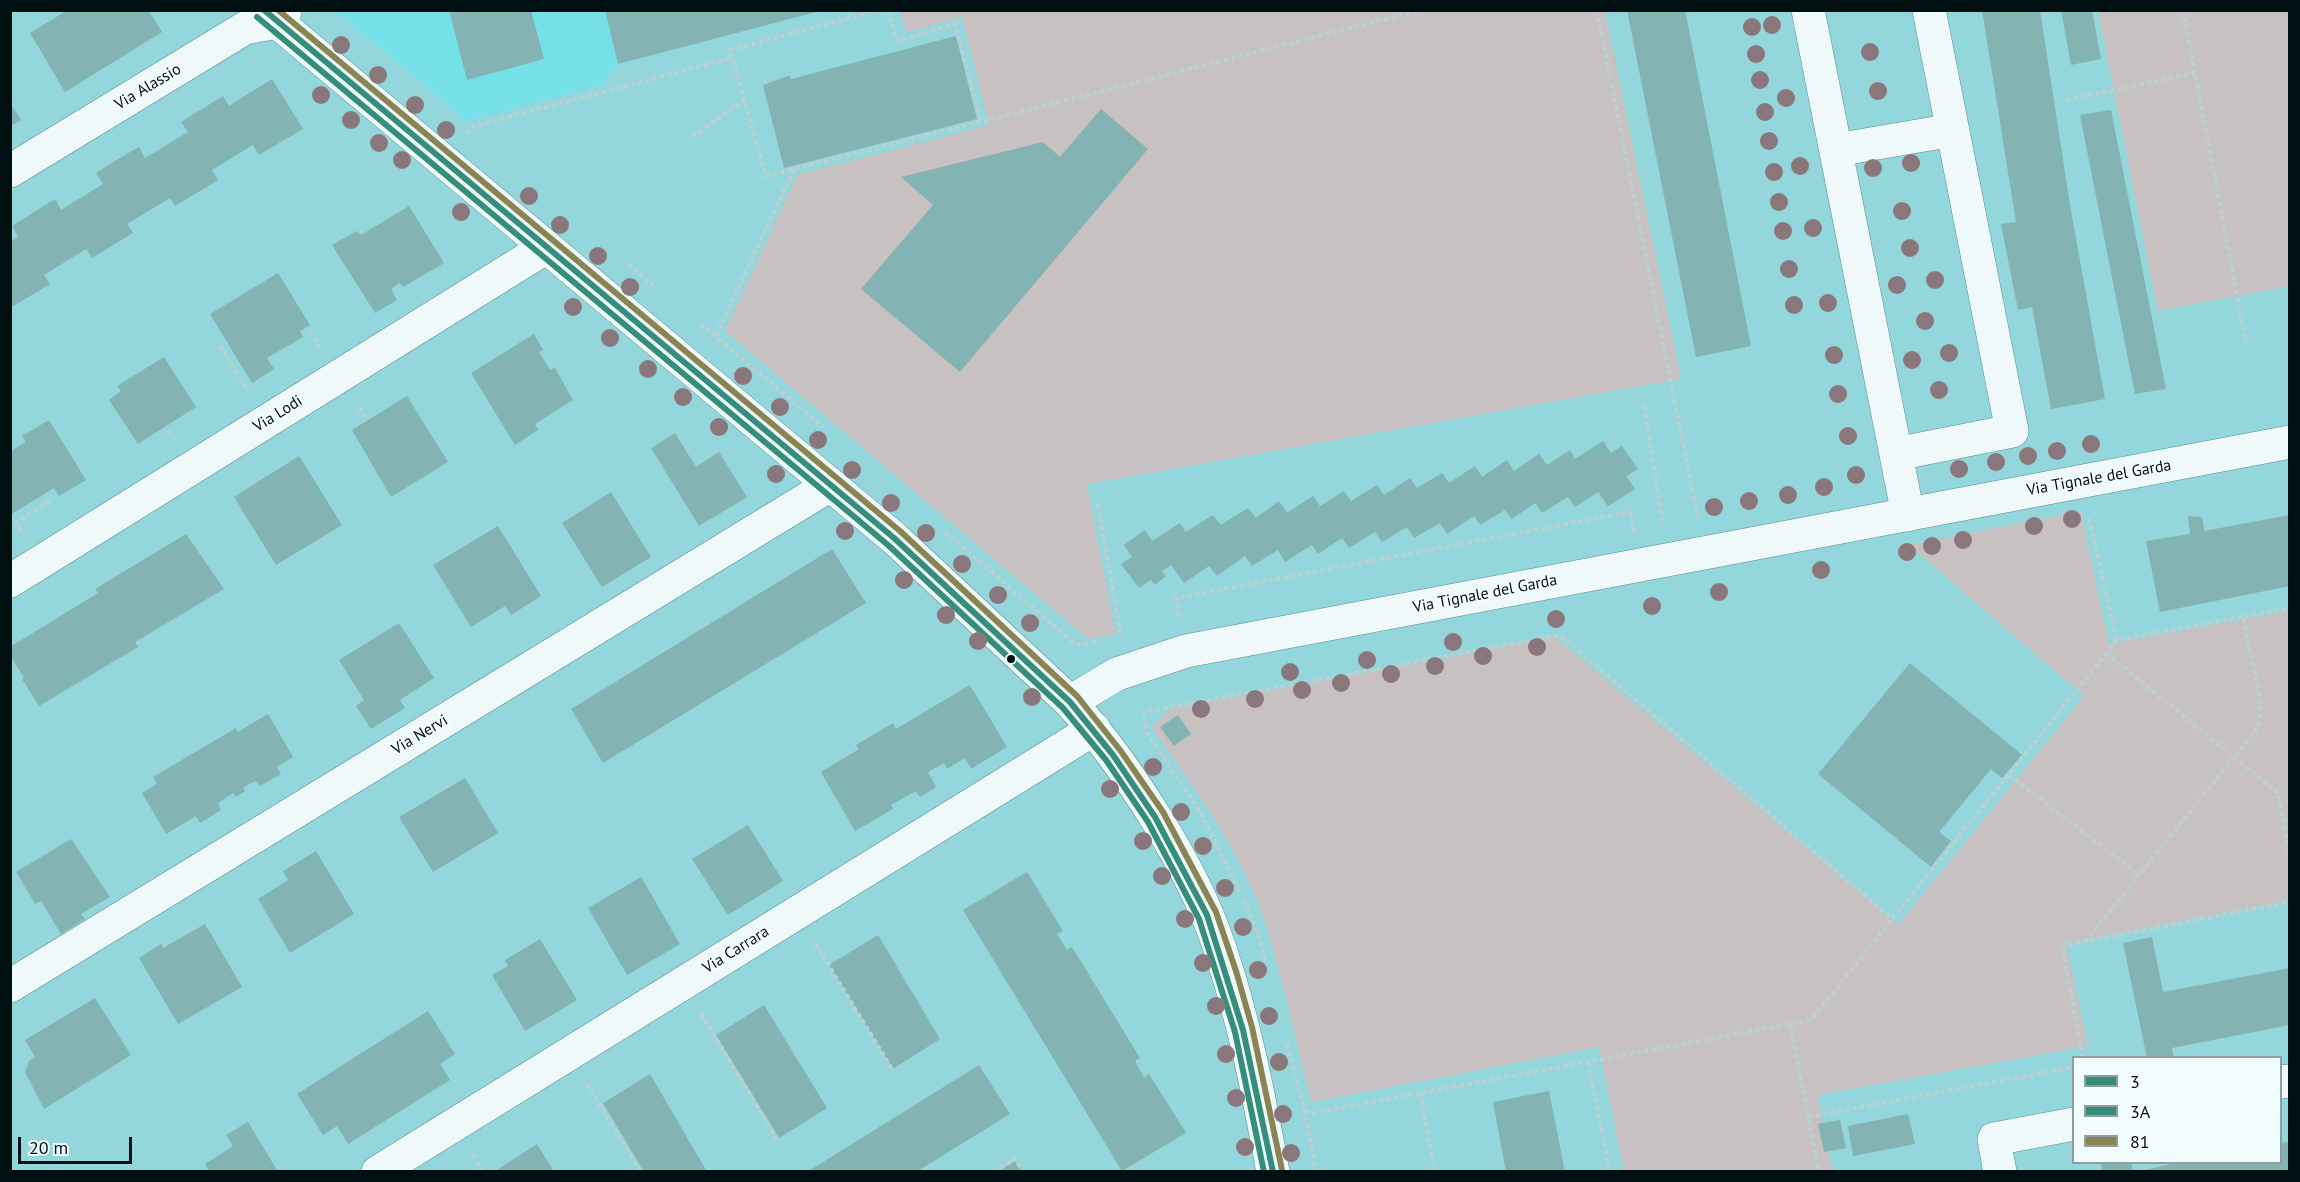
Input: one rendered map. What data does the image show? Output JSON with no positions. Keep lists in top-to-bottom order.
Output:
{
  "streets": {
    "street": [
      "Via Alassio",
      "Via Lodi",
      "Via Tignale del Garda",
      "Via Nervi",
      "Via Carrara"
    ]
  },
  "lines": ["transit line 3", "transit line 81", "transit line 3A"],
  "legend": ["3", "3A", "81"],
  "scale_bar": "20 m"
}
